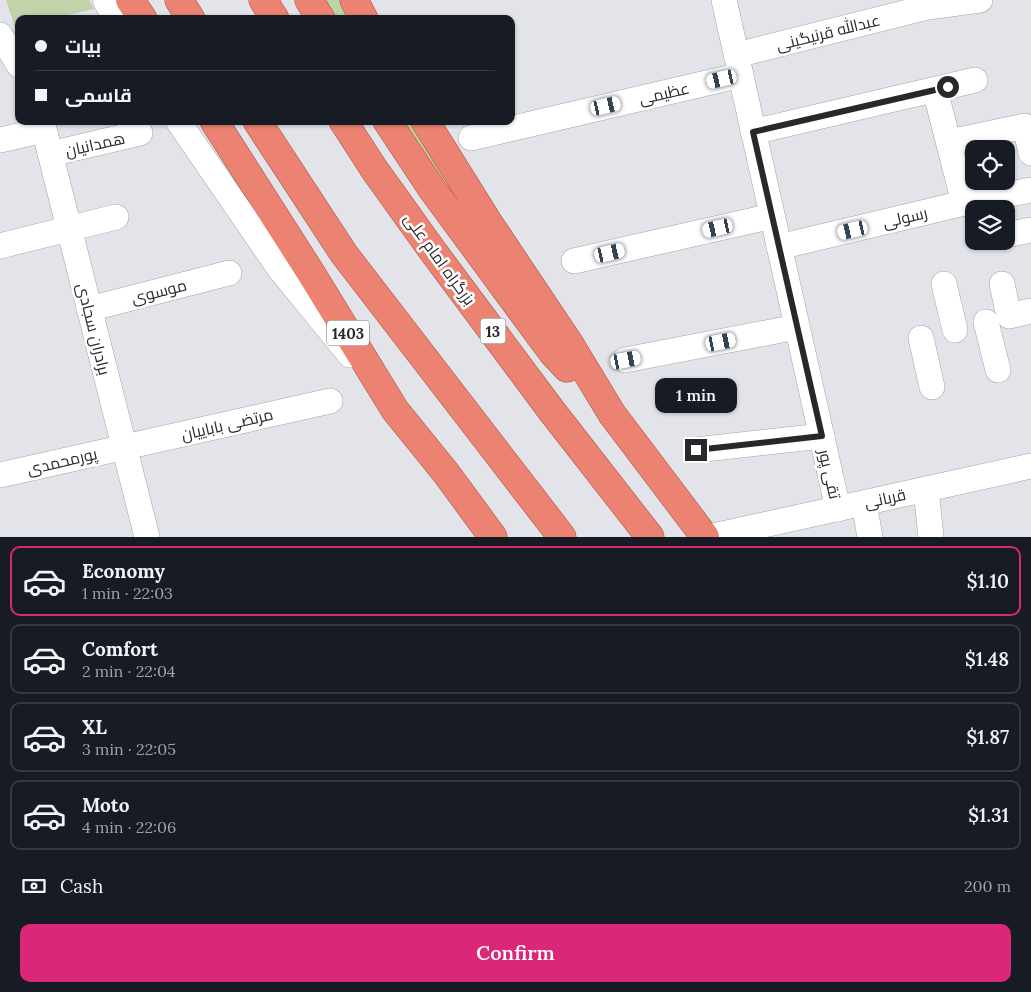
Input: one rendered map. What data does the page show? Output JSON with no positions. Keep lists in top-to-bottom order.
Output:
{
  "streets": {
    "highway": ["بزرگراه امام علی", "13", "1403"],
    "street": [
      "عبدالله قرنیگینی",
      "عظیمی",
      "همدانیان",
      "رسولی",
      "موسوی",
      "برادران سجادی",
      "مرتضی باباییان",
      "پورمحمدی",
      "تقی پور",
      "قربانی"
    ]
  },
  "crossings": [
    ["عبدالله قرنیگینی", "عظیمی"],
    ["عبدالله قرنیگینی", "تقی پور"],
    ["عظیمی", "تقی پور"],
    ["همدانیان", "برادران سجادی"],
    ["رسولی", "تقی پور"],
    ["موسوی", "برادران سجادی"],
    ["برادران سجادی", "مرتضی باباییان"],
    ["برادران سجادی", "پورمحمدی"],
    ["مرتضی باباییان", "پورمحمدی"],
    ["تقی پور", "قربانی"]
  ],
  "page": {
    "banner": ["بیات", "قاسمی"],
    "bubble": "1 min",
    "list": [
      {
        "name": "Economy",
        "note": "1 min · 22:03",
        "value": "$1.10"
      },
      {
        "name": "Comfort",
        "note": "2 min · 22:04",
        "value": "$1.48"
      },
      {
        "name": "XL",
        "note": "3 min · 22:05",
        "value": "$1.87"
      },
      {
        "name": "Moto",
        "note": "4 min · 22:06",
        "value": "$1.31"
      }
    ],
    "pay": ["Cash", "200 m"],
    "buttons": "Confirm"
  }
}
